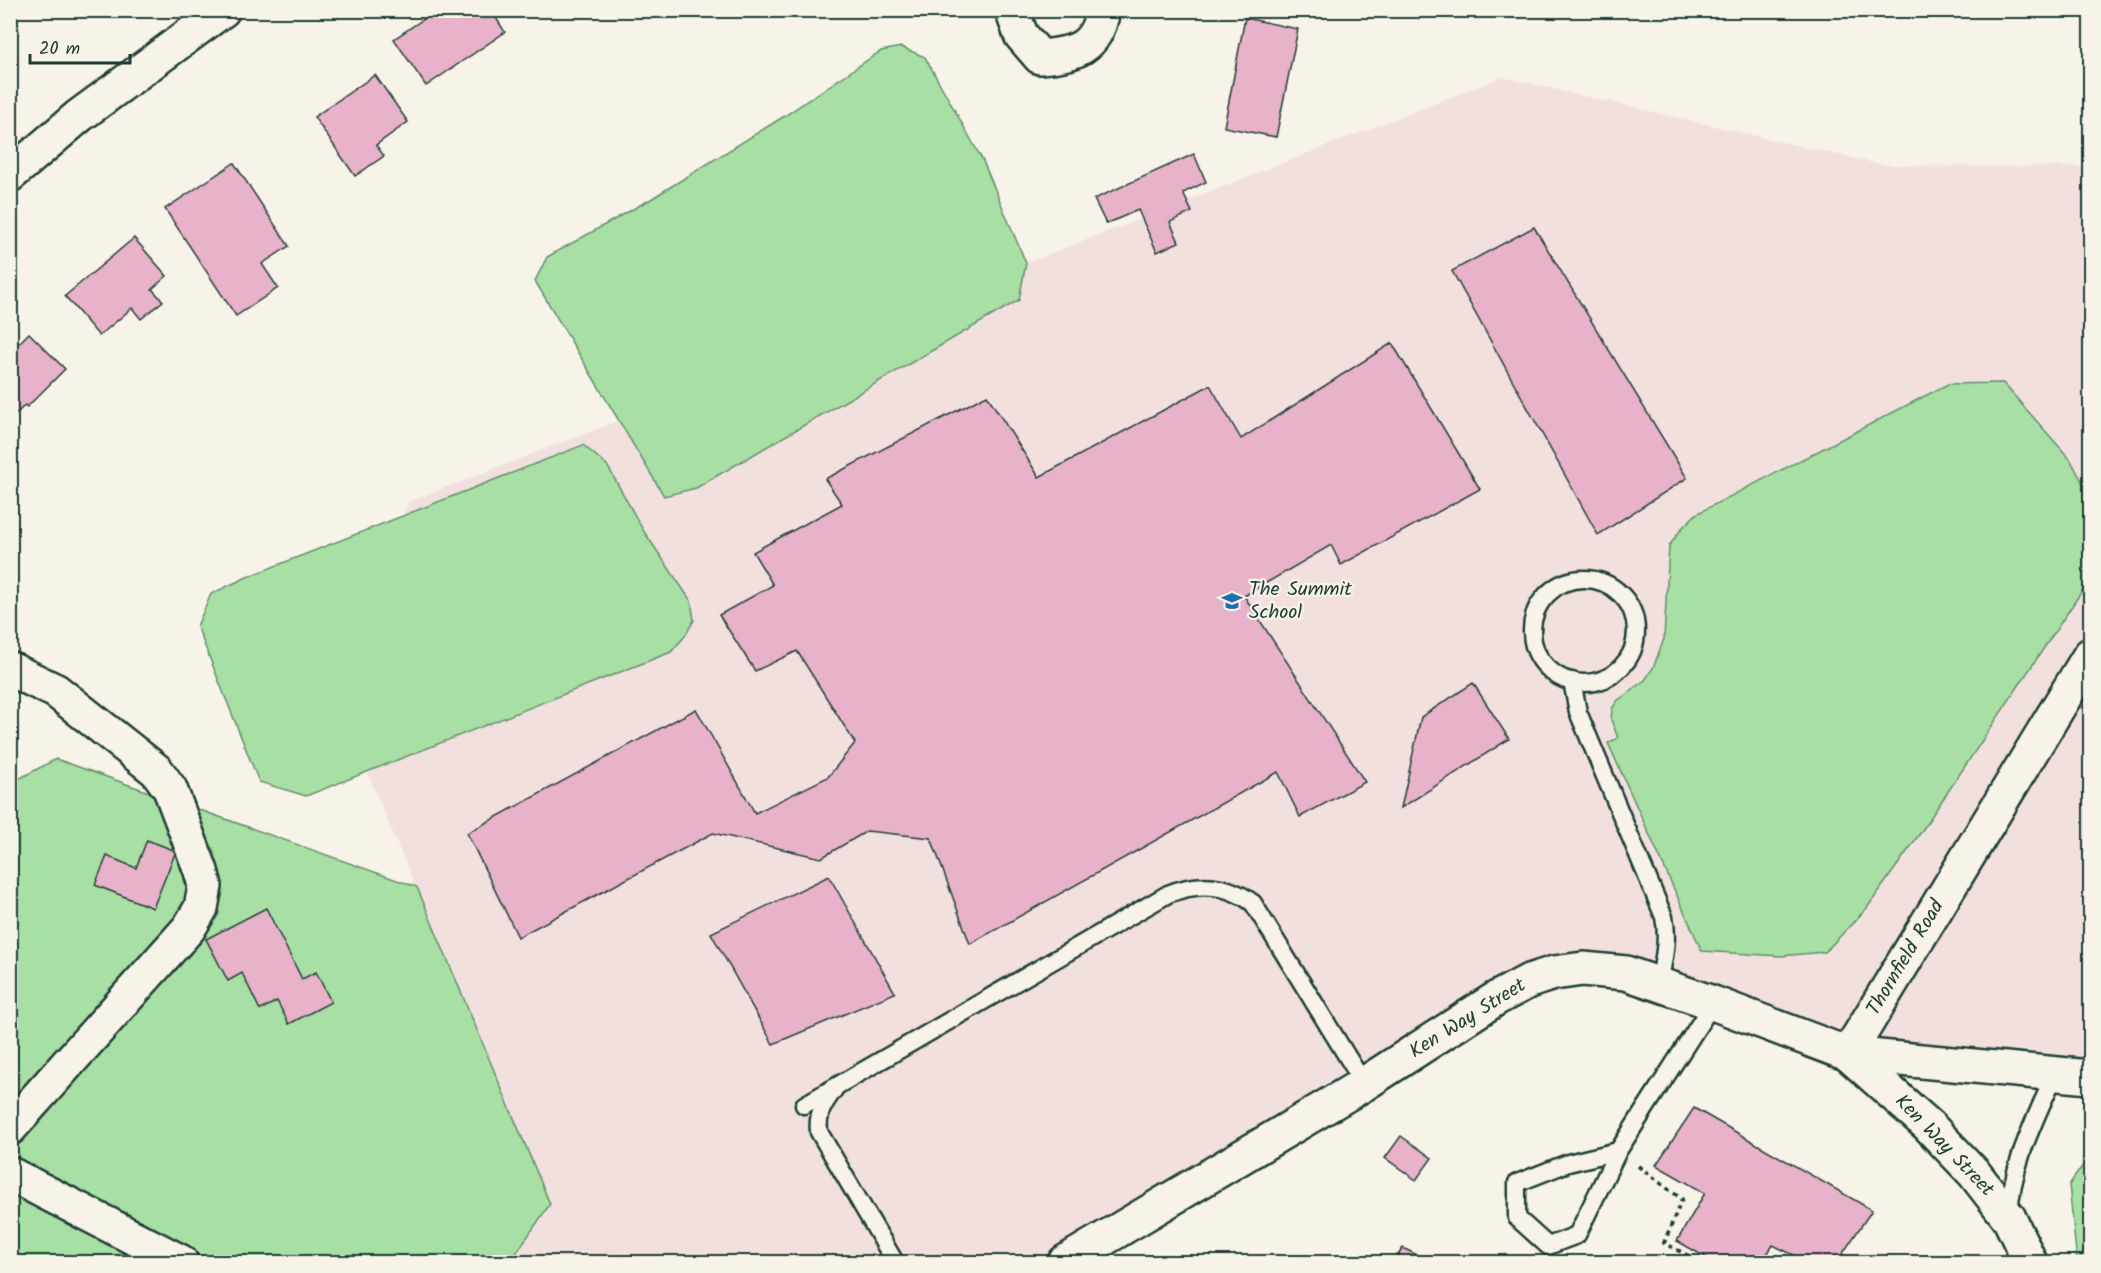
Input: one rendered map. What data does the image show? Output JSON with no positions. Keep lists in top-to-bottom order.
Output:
{
  "streets": {
    "street": ["Thornfield Road", "Ken Way Street"]
  },
  "crossings": [
    ["Thornfield Road", "Ken Way Street"]
  ],
  "places": {
    "school or university": ["The Summit School"]
  },
  "scale_bar": "20 m"
}
